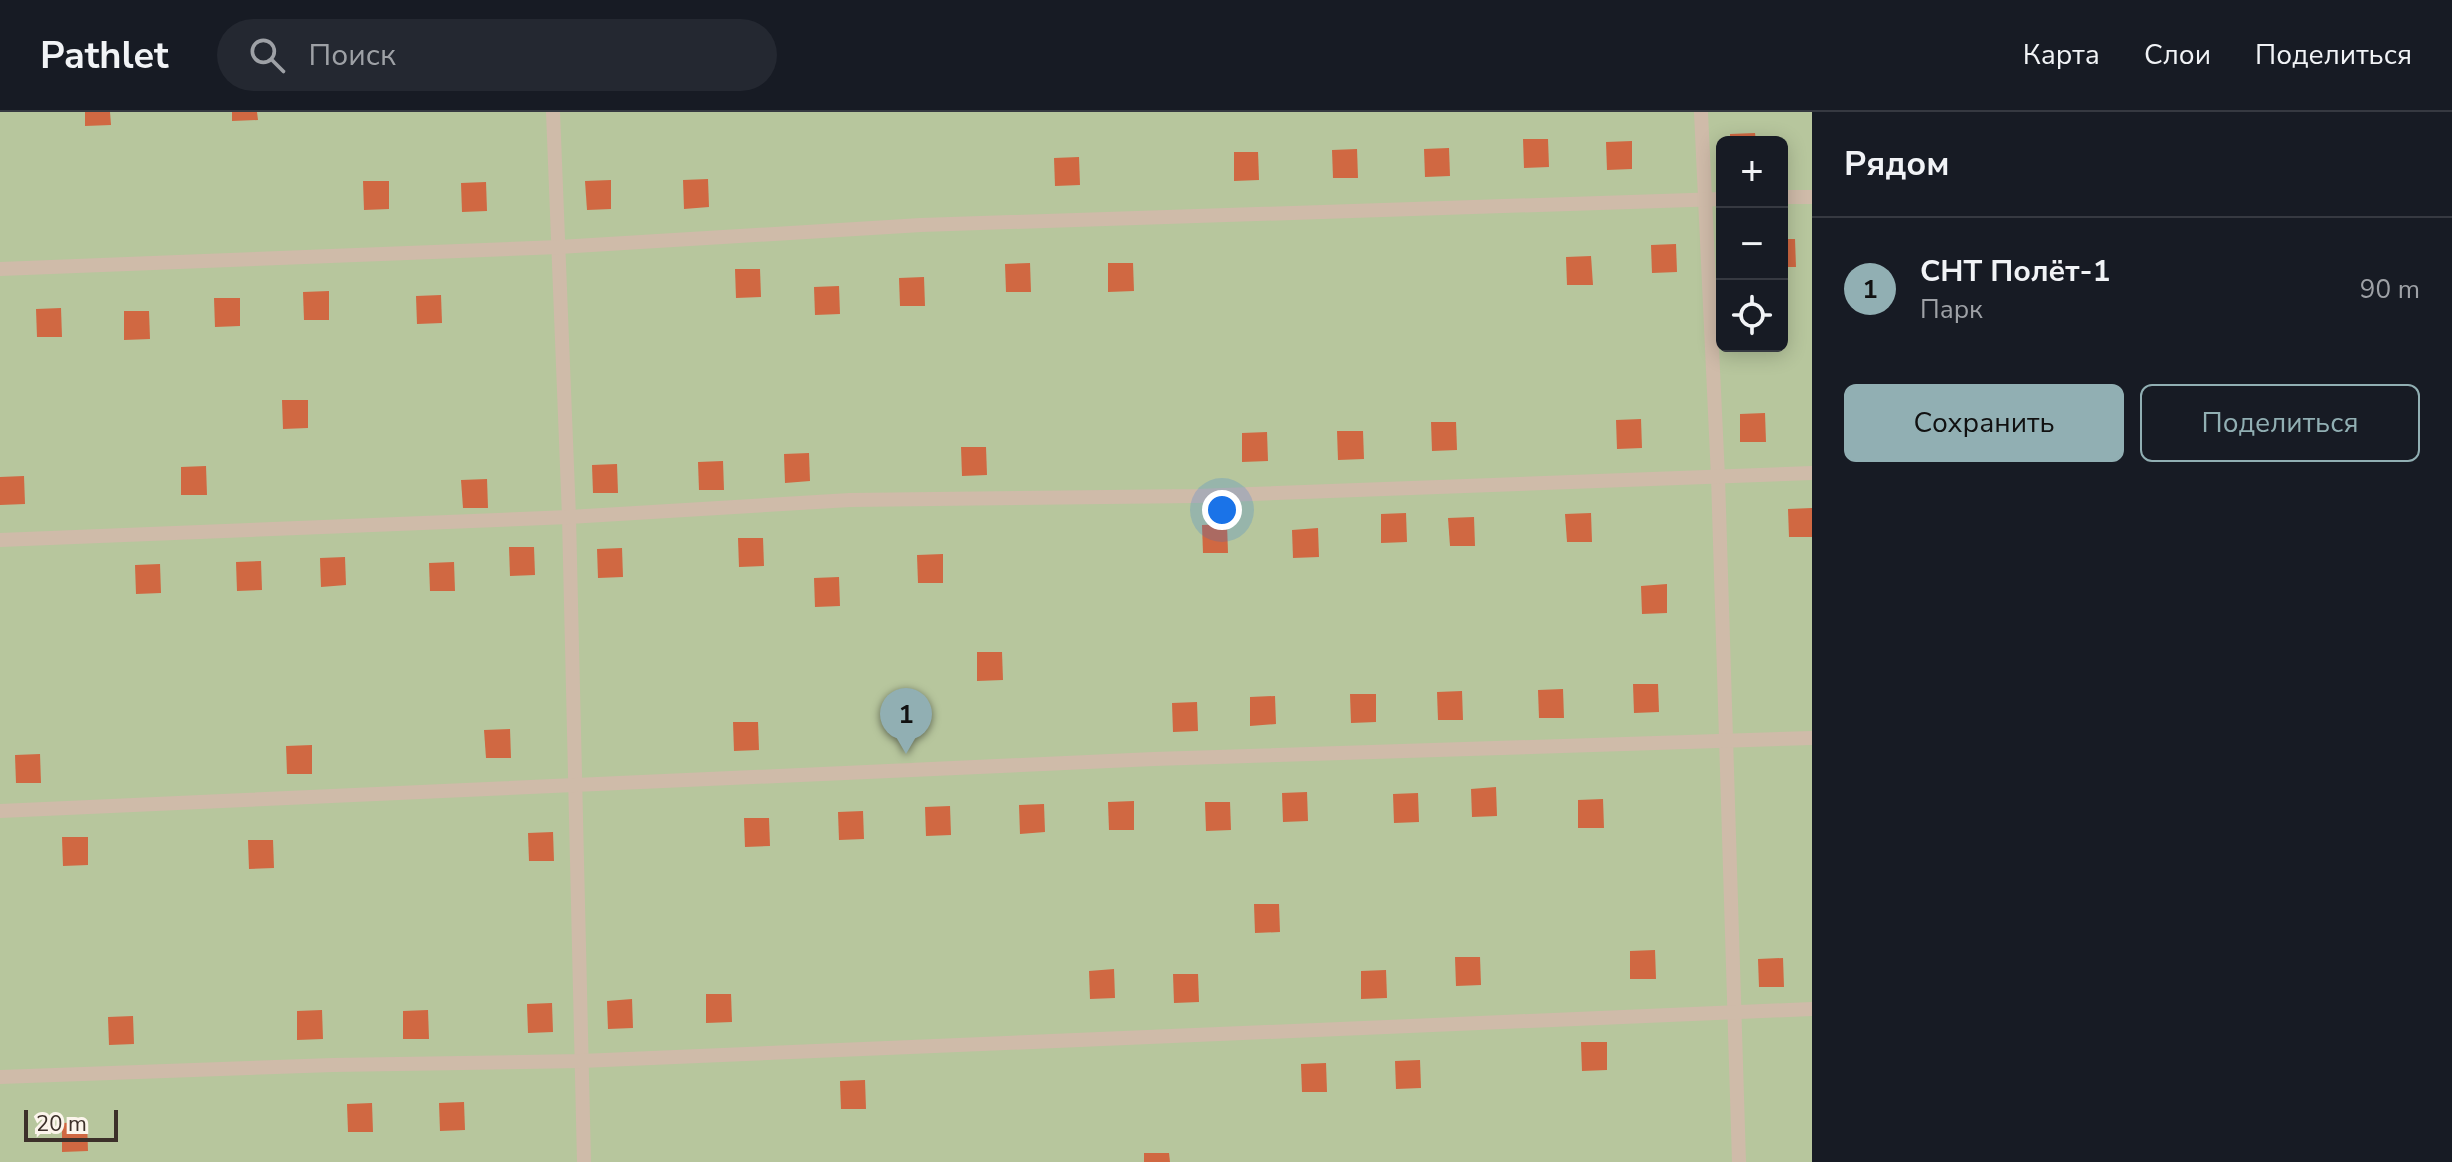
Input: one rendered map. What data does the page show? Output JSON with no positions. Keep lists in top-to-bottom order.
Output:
{
  "scale_bar": "20 m",
  "page": {
    "header": "Pathlet",
    "search": "Поиск",
    "nav": ["Карта", "Слои", "Поделиться"],
    "heading": "Рядом",
    "map_buttons": ["+", "−"],
    "list": [
      {
        "mark": "1",
        "name": "СНТ Полёт-1",
        "note": "Парк",
        "value": "90 m"
      }
    ],
    "buttons": ["Сохранить", "Поделиться"],
    "pins": "1",
    "scale": "20 m"
  }
}
